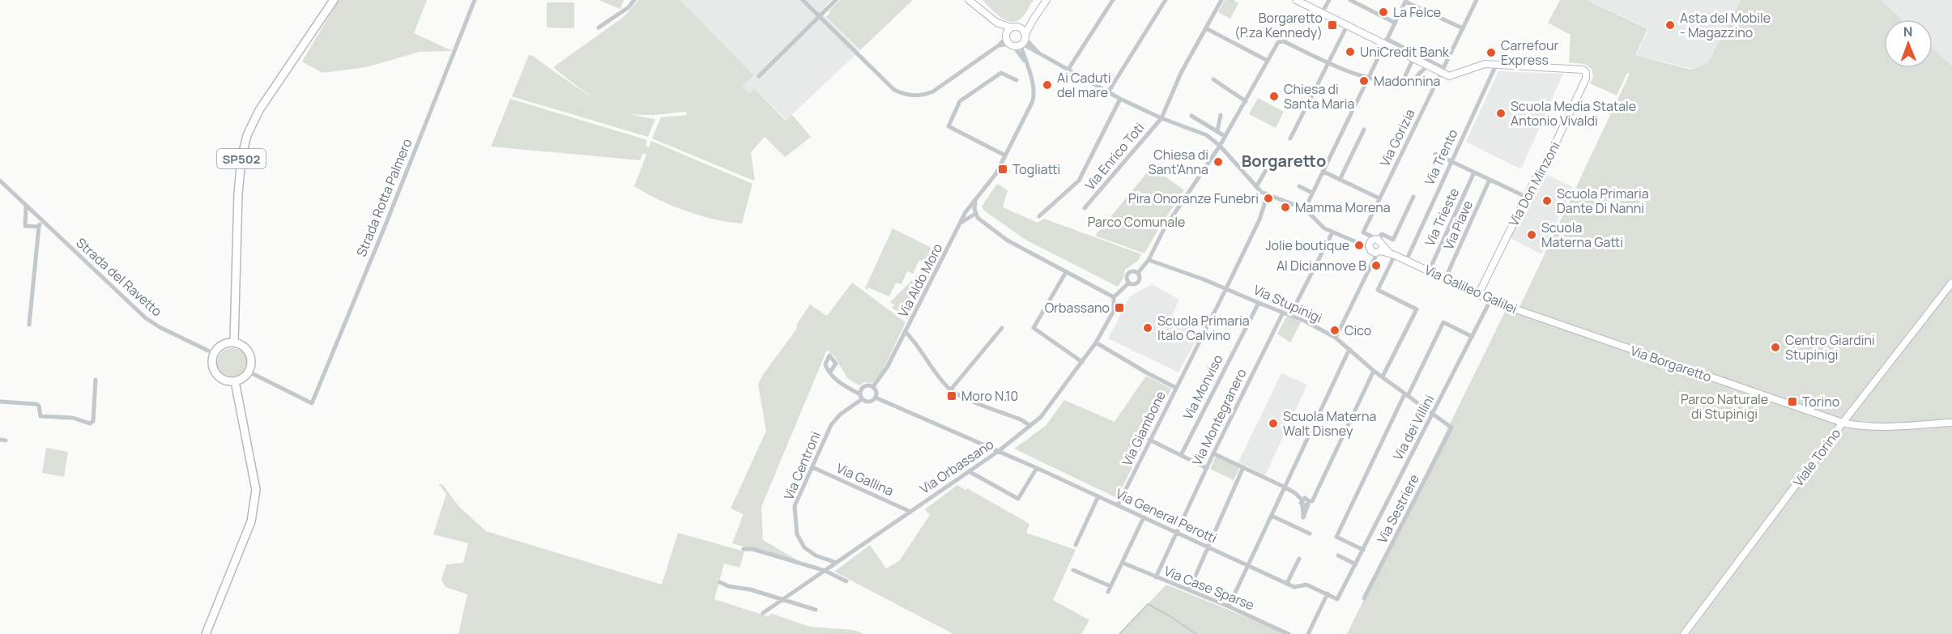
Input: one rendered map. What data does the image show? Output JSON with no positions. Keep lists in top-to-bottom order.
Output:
{
  "streets": {
    "main road": ["SP502"],
    "street": [
      "Via Gorizia",
      "Via Enrico Toti",
      "Via Trento",
      "Via Don Minzoni",
      "Strada Rotta Palmero",
      "Via Trieste",
      "Via Piave",
      "Strada del Ravetto",
      "Via Aldo Moro",
      "Via Galileo Galilei",
      "Via Stupinigi",
      "Via Borgaretto",
      "Via Monviso",
      "Via Montegranero",
      "Via dei Villini",
      "Via Giambone",
      "Viale Torino",
      "Via Centroni",
      "Via Orbassano",
      "Via Gallina",
      "Via Sestriere",
      "Via General Perotti",
      "Via Case Sparse"
    ]
  },
  "crossings": [
    ["Via Gorizia", "Via Galileo Galilei"],
    ["Via Enrico Toti", "Via Galileo Galilei"],
    ["Via Trento", "Via Don Minzoni"],
    ["Via Trento", "Via Galileo Galilei"],
    ["SP502", "Strada Rotta Palmero"],
    ["SP502", "Strada del Ravetto"],
    ["Via Don Minzoni", "Via Galileo Galilei"],
    ["Strada Rotta Palmero", "Strada del Ravetto"],
    ["Via Trieste", "Via Galileo Galilei"],
    ["Via Piave", "Via Galileo Galilei"],
    ["Via Aldo Moro", "Via Galileo Galilei"],
    ["Via Aldo Moro", "Via Centroni"],
    ["Via Aldo Moro", "Via Orbassano"],
    ["Via Galileo Galilei", "Via Borgaretto"],
    ["Via Galileo Galilei", "Via dei Villini"],
    ["Via Galileo Galilei", "Via Giambone"],
    ["Via Stupinigi", "Via Monviso"],
    ["Via Stupinigi", "Via Montegranero"],
    ["Via Stupinigi", "Via dei Villini"],
    ["Via Stupinigi", "Via Giambone"],
    ["Via Stupinigi", "Via Sestriere"],
    ["Via Borgaretto", "Viale Torino"],
    ["Via Montegranero", "Via General Perotti"],
    ["Via Montegranero", "Via Case Sparse"],
    ["Via dei Villini", "Via General Perotti"],
    ["Via Giambone", "Via Orbassano"],
    ["Via Giambone", "Via General Perotti"],
    ["Via Centroni", "Via Orbassano"],
    ["Via Centroni", "Via Gallina"],
    ["Via Centroni", "Via General Perotti"],
    ["Via Orbassano", "Via Gallina"],
    ["Via Orbassano", "Via General Perotti"]
  ],
  "districts": ["Borgaretto"],
  "parks": ["Parco Comunale", "Parco Naturale di Stupinigi"],
  "places": {
    "other": [
      "La Felce",
      "Asta del Mobile - Magazzino",
      "UniCredit Bank",
      "Carrefour Express",
      "Madonnina",
      "Ai Caduti del mare",
      "Chiesa di Santa Maria",
      "Scuola Media Statale Antonio Vivaldi",
      "Chiesa di Sant'Anna",
      "Pira Onoranze Funebri",
      "Scuola Primaria Dante Di Nanni",
      "Mamma Morena",
      "Scuola Materna Gatti",
      "Jolie boutique",
      "Al Diciannove B",
      "Scuola Primaria Italo Calvino",
      "Cico",
      "Centro Giardini Stupinigi",
      "Scuola Materna Walt Disney"
    ],
    "transit": [
      "Borgaretto (P.za Kennedy)",
      "Togliatti",
      "Orbassano",
      "Moro N.10",
      "Torino"
    ]
  },
  "north": "top"
}
